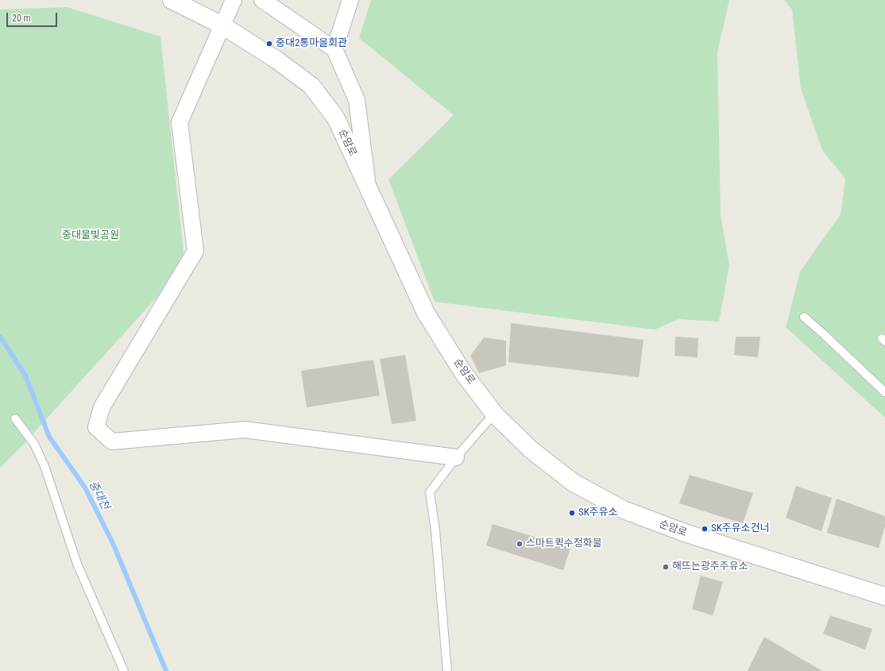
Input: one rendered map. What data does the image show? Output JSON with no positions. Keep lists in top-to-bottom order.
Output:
{
  "streets": {
    "street": ["순암로"]
  },
  "water": ["중대천"],
  "parks": ["중대물빛공원"],
  "places": [
    "중대2통마을회관",
    "SK주유소",
    "SK주유소건너",
    "스마트퀵수정화물",
    "해뜨는광주주유소"
  ],
  "scale_bar": "20 m"
}
